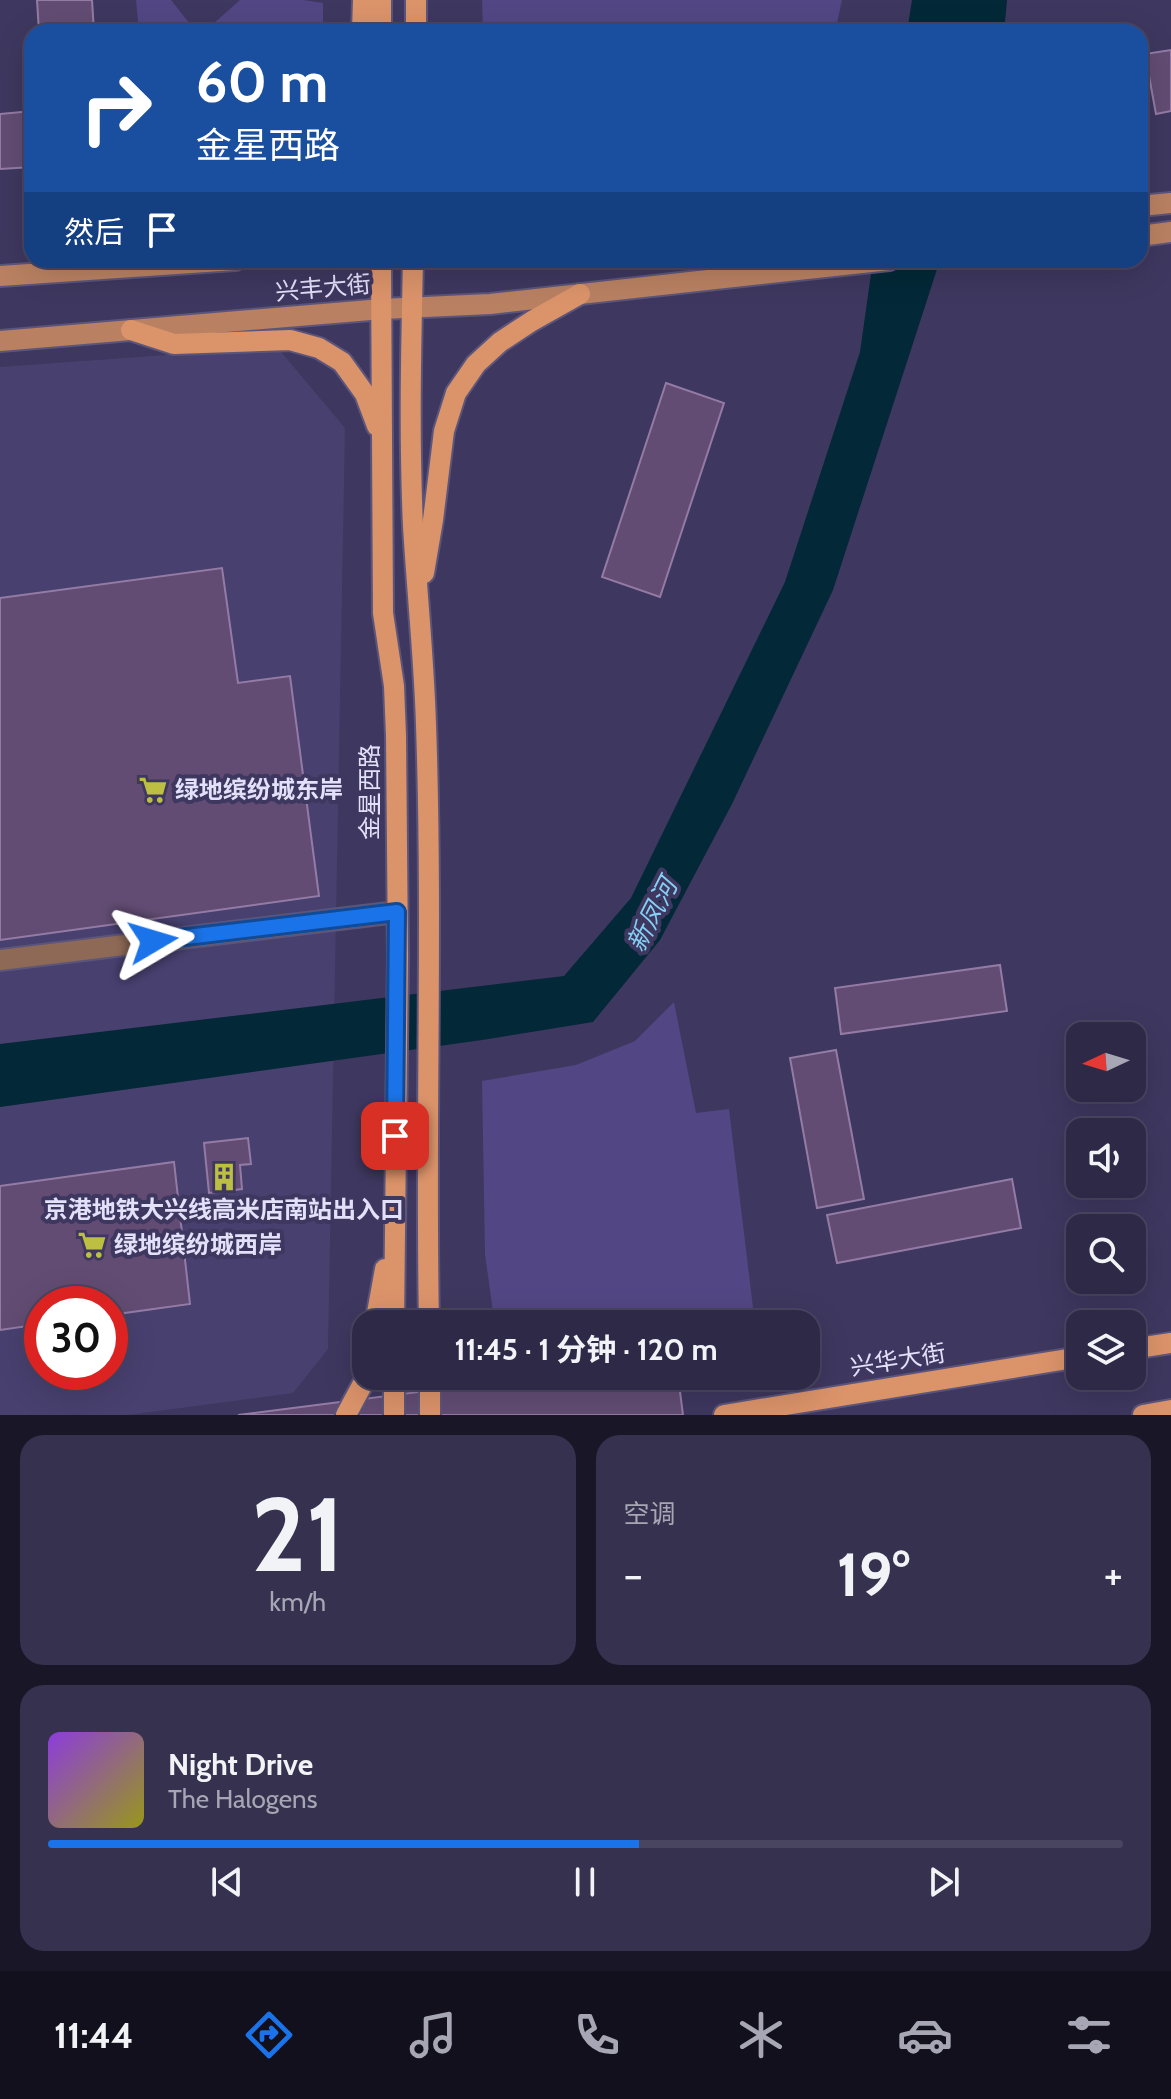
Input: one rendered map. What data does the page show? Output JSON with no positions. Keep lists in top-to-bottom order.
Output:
{
  "streets": {
    "main road": ["兴丰大街", "金星西路", "兴华大街"]
  },
  "crossings": [
    ["兴丰大街", "金星西路"]
  ],
  "water": ["新凤河"],
  "places": {
    "supermarket": ["绿地缤纷城东岸", "绿地缤纷城西岸"],
    "building": ["京港地铁大兴线高米店南站出入口"]
  },
  "north": "left",
  "page": {
    "turn": ["60 m", "金星西路"],
    "then": "然后",
    "limit": "30",
    "trip": "11:45 · 1 分钟 · 120 m",
    "tile": [
      ["21", "km/h"],
      "空调"
    ],
    "heat": ["−", "19°", "+"],
    "song": ["Night Drive", "The Halogens"],
    "tabs": "11:44"
  }
}
